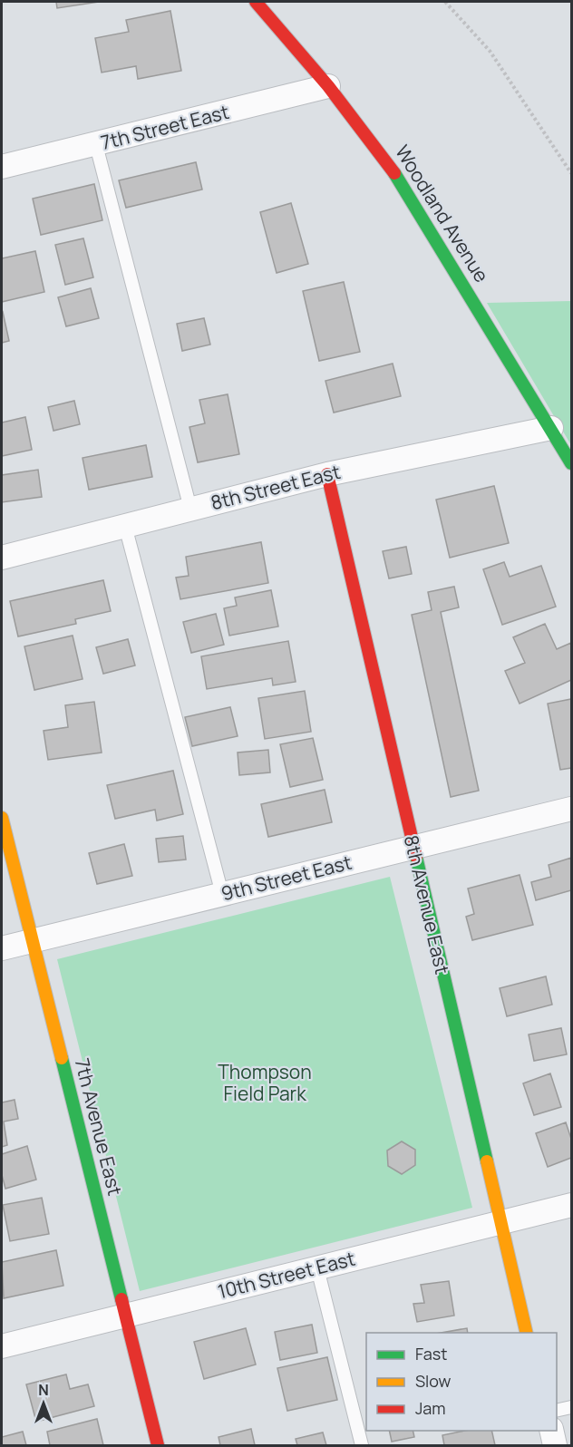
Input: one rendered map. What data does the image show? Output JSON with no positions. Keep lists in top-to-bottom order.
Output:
{
  "streets": {
    "street": [
      "7th Street East",
      "Woodland Avenue",
      "8th Street East",
      "9th Street East",
      "8th Avenue East",
      "7th Avenue East",
      "10th Street East"
    ]
  },
  "crossings": [
    ["7th Street East", "Woodland Avenue"],
    ["Woodland Avenue", "8th Street East"],
    ["8th Street East", "8th Avenue East"],
    ["9th Street East", "8th Avenue East"],
    ["9th Street East", "7th Avenue East"],
    ["8th Avenue East", "10th Street East"],
    ["7th Avenue East", "10th Street East"]
  ],
  "parks": ["Thompson Field Park"],
  "legend": ["Fast", "Slow", "Jam"],
  "north": "top"
}
